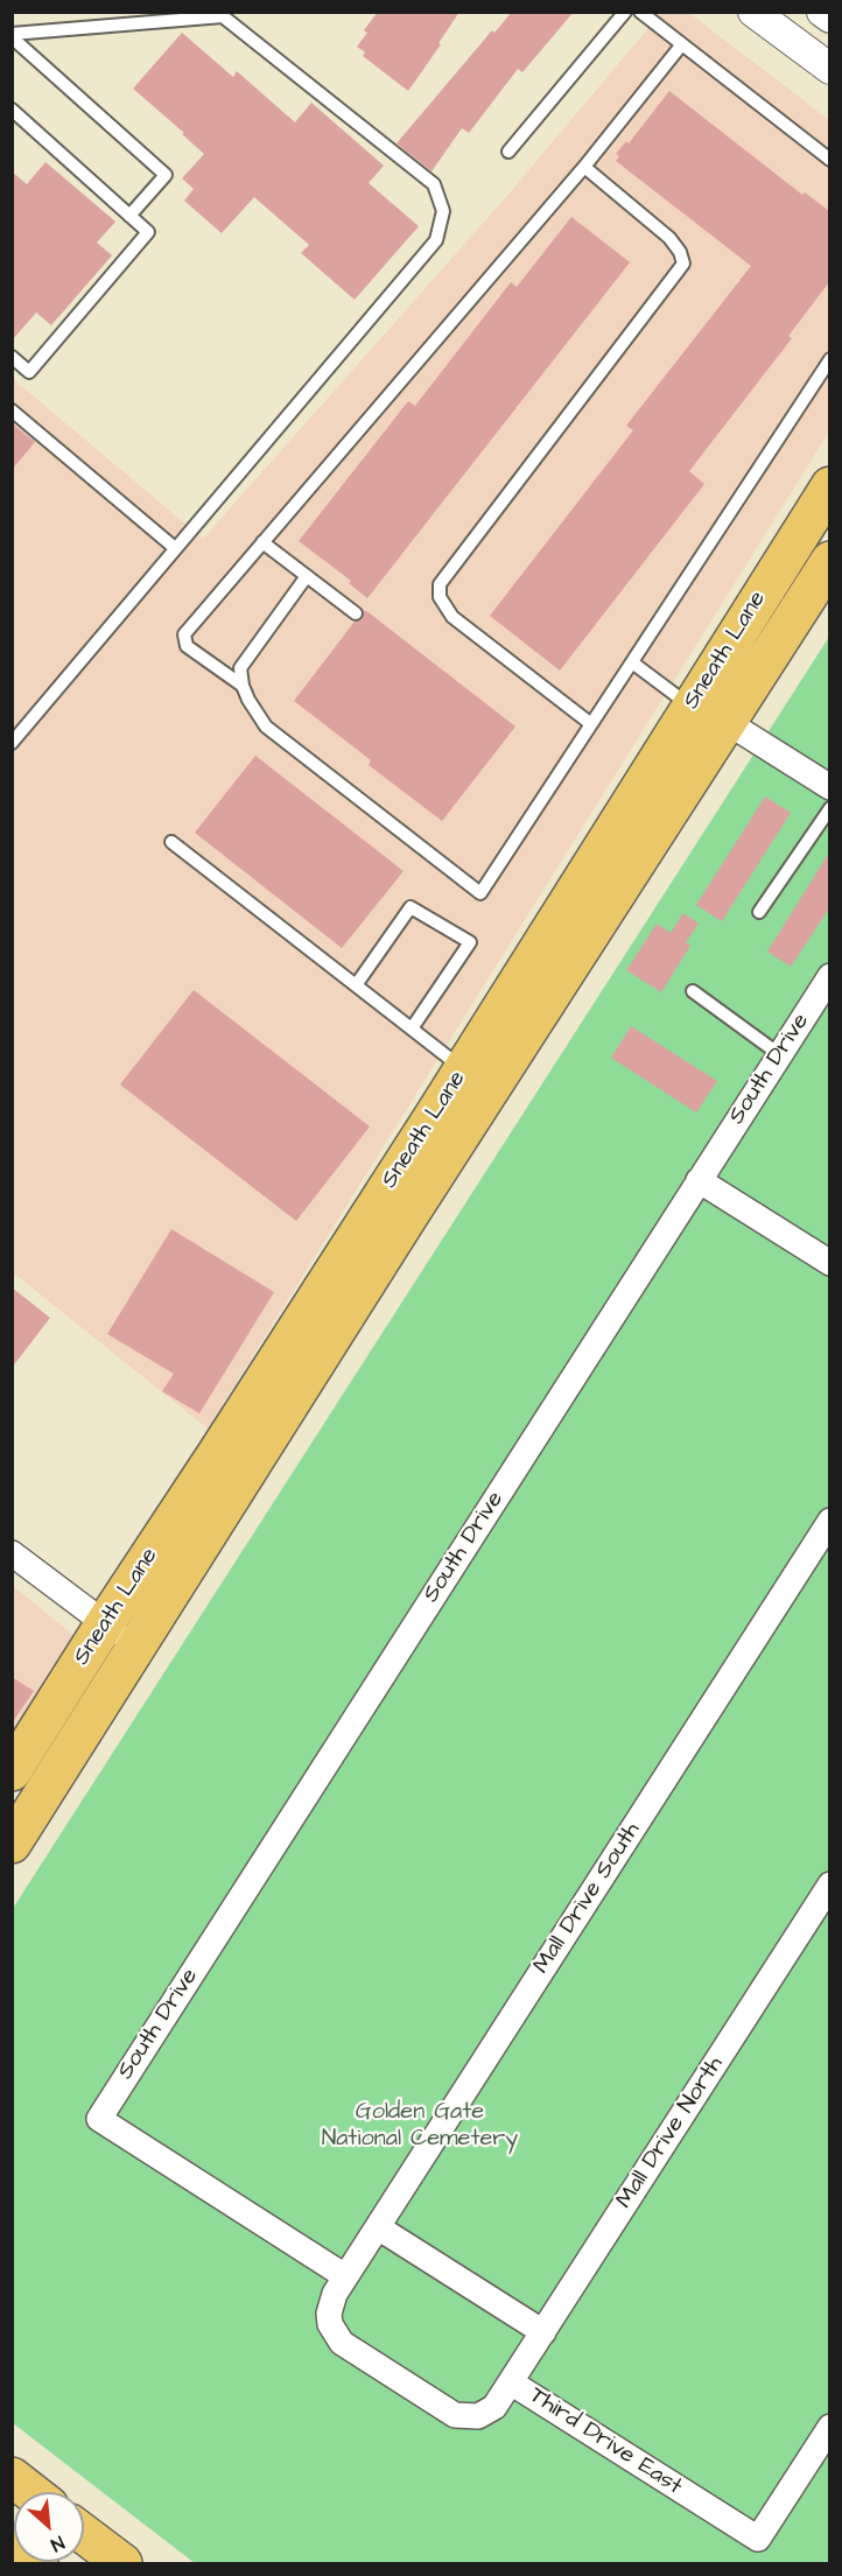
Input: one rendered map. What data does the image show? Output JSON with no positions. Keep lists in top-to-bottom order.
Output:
{
  "streets": {
    "main road": ["Sneath Lane"],
    "street": [
      "South Drive",
      "Mall Drive South",
      "Mall Drive North",
      "Third Drive East"
    ]
  },
  "crossings": [
    ["South Drive", "Mall Drive South"],
    ["South Drive", "Third Drive East"],
    ["Mall Drive South", "Third Drive East"],
    ["Mall Drive North", "Third Drive East"]
  ],
  "parks": ["Golden Gate National Cemetery"],
  "north": "bottom right"
}
